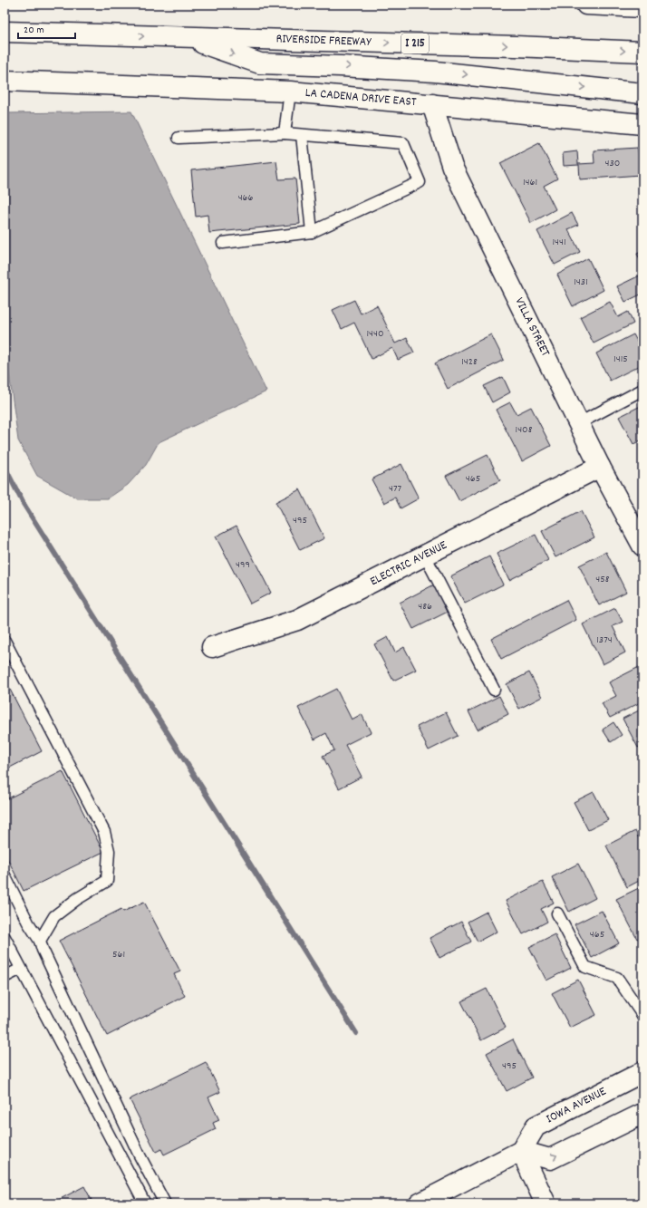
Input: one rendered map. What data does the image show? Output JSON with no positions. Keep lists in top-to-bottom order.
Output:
{
  "streets": {
    "main road": [
      "RIVERSIDE FREEWAY",
      "I 215",
      "LA CADENA DRIVE EAST",
      "VILLA STREET",
      "ELECTRIC AVENUE",
      "IOWA AVENUE"
    ]
  },
  "crossings": [
    ["LA CADENA DRIVE EAST", "VILLA STREET"],
    ["VILLA STREET", "ELECTRIC AVENUE"]
  ],
  "house_numbers": [
    "430",
    "1461",
    "466",
    "1441",
    "1431",
    "1440",
    "1415",
    "1428",
    "1408",
    "465",
    "477",
    "495",
    "499",
    "458",
    "486",
    "1374",
    "465",
    "561",
    "495"
  ],
  "scale_bar": "20 m"
}
